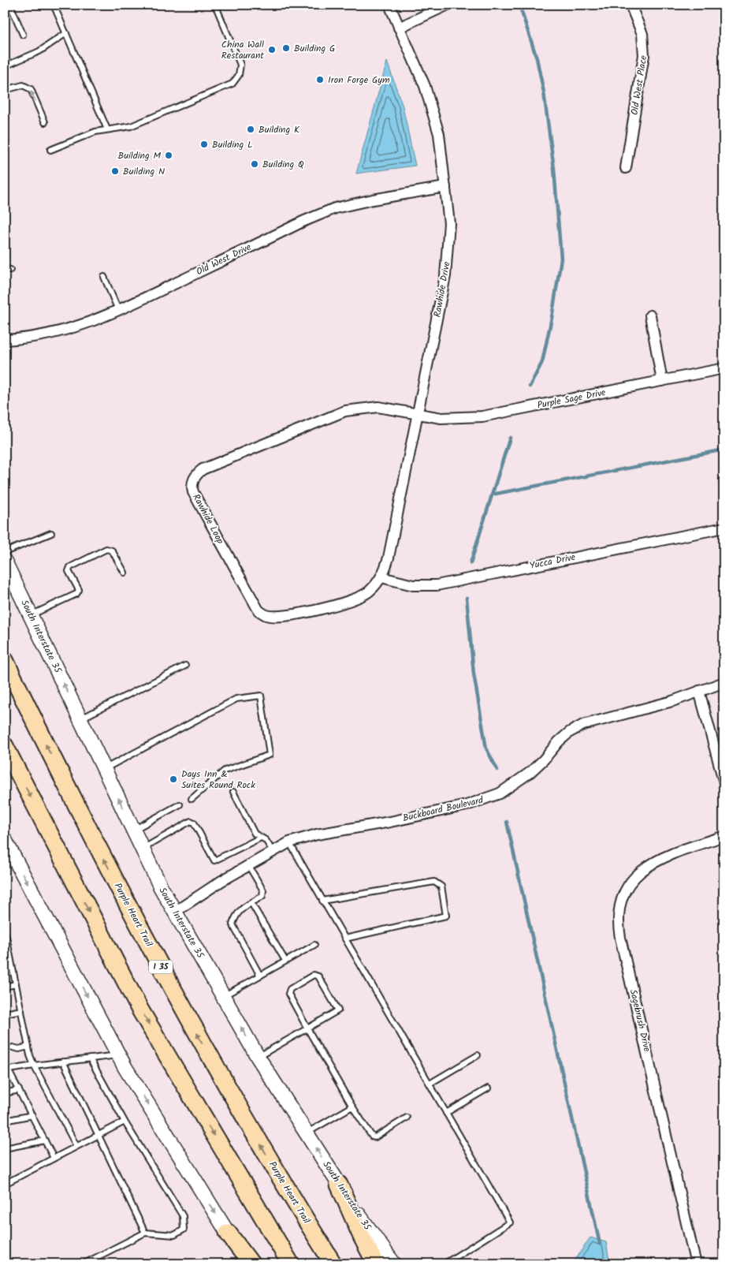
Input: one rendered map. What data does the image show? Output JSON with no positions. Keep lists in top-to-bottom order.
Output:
{
  "streets": {
    "highway": ["Purple Heart Trail", "I 35"],
    "main road": ["South Interstate 35"],
    "street": [
      "Old West Place",
      "Old West Drive",
      "Rawhide Drive",
      "Purple Sage Drive",
      "Rawhide Loop",
      "Yucca Drive",
      "Buckboard Boulevard",
      "Sagebrush Drive"
    ]
  },
  "crossings": [
    ["Old West Drive", "Rawhide Drive"],
    ["Rawhide Drive", "Purple Sage Drive"],
    ["Rawhide Drive", "Rawhide Loop"],
    ["Rawhide Drive", "Yucca Drive"],
    ["Purple Sage Drive", "Rawhide Loop"],
    ["Rawhide Loop", "Yucca Drive"],
    ["South Interstate 35", "Buckboard Boulevard"]
  ],
  "places": [
    "Building G",
    "China Wall Restaurant",
    "Iron Forge Gym",
    "Building K",
    "Building L",
    "Building M",
    "Building Q",
    "Building N",
    "Days Inn & Suites Round Rock"
  ]
}
